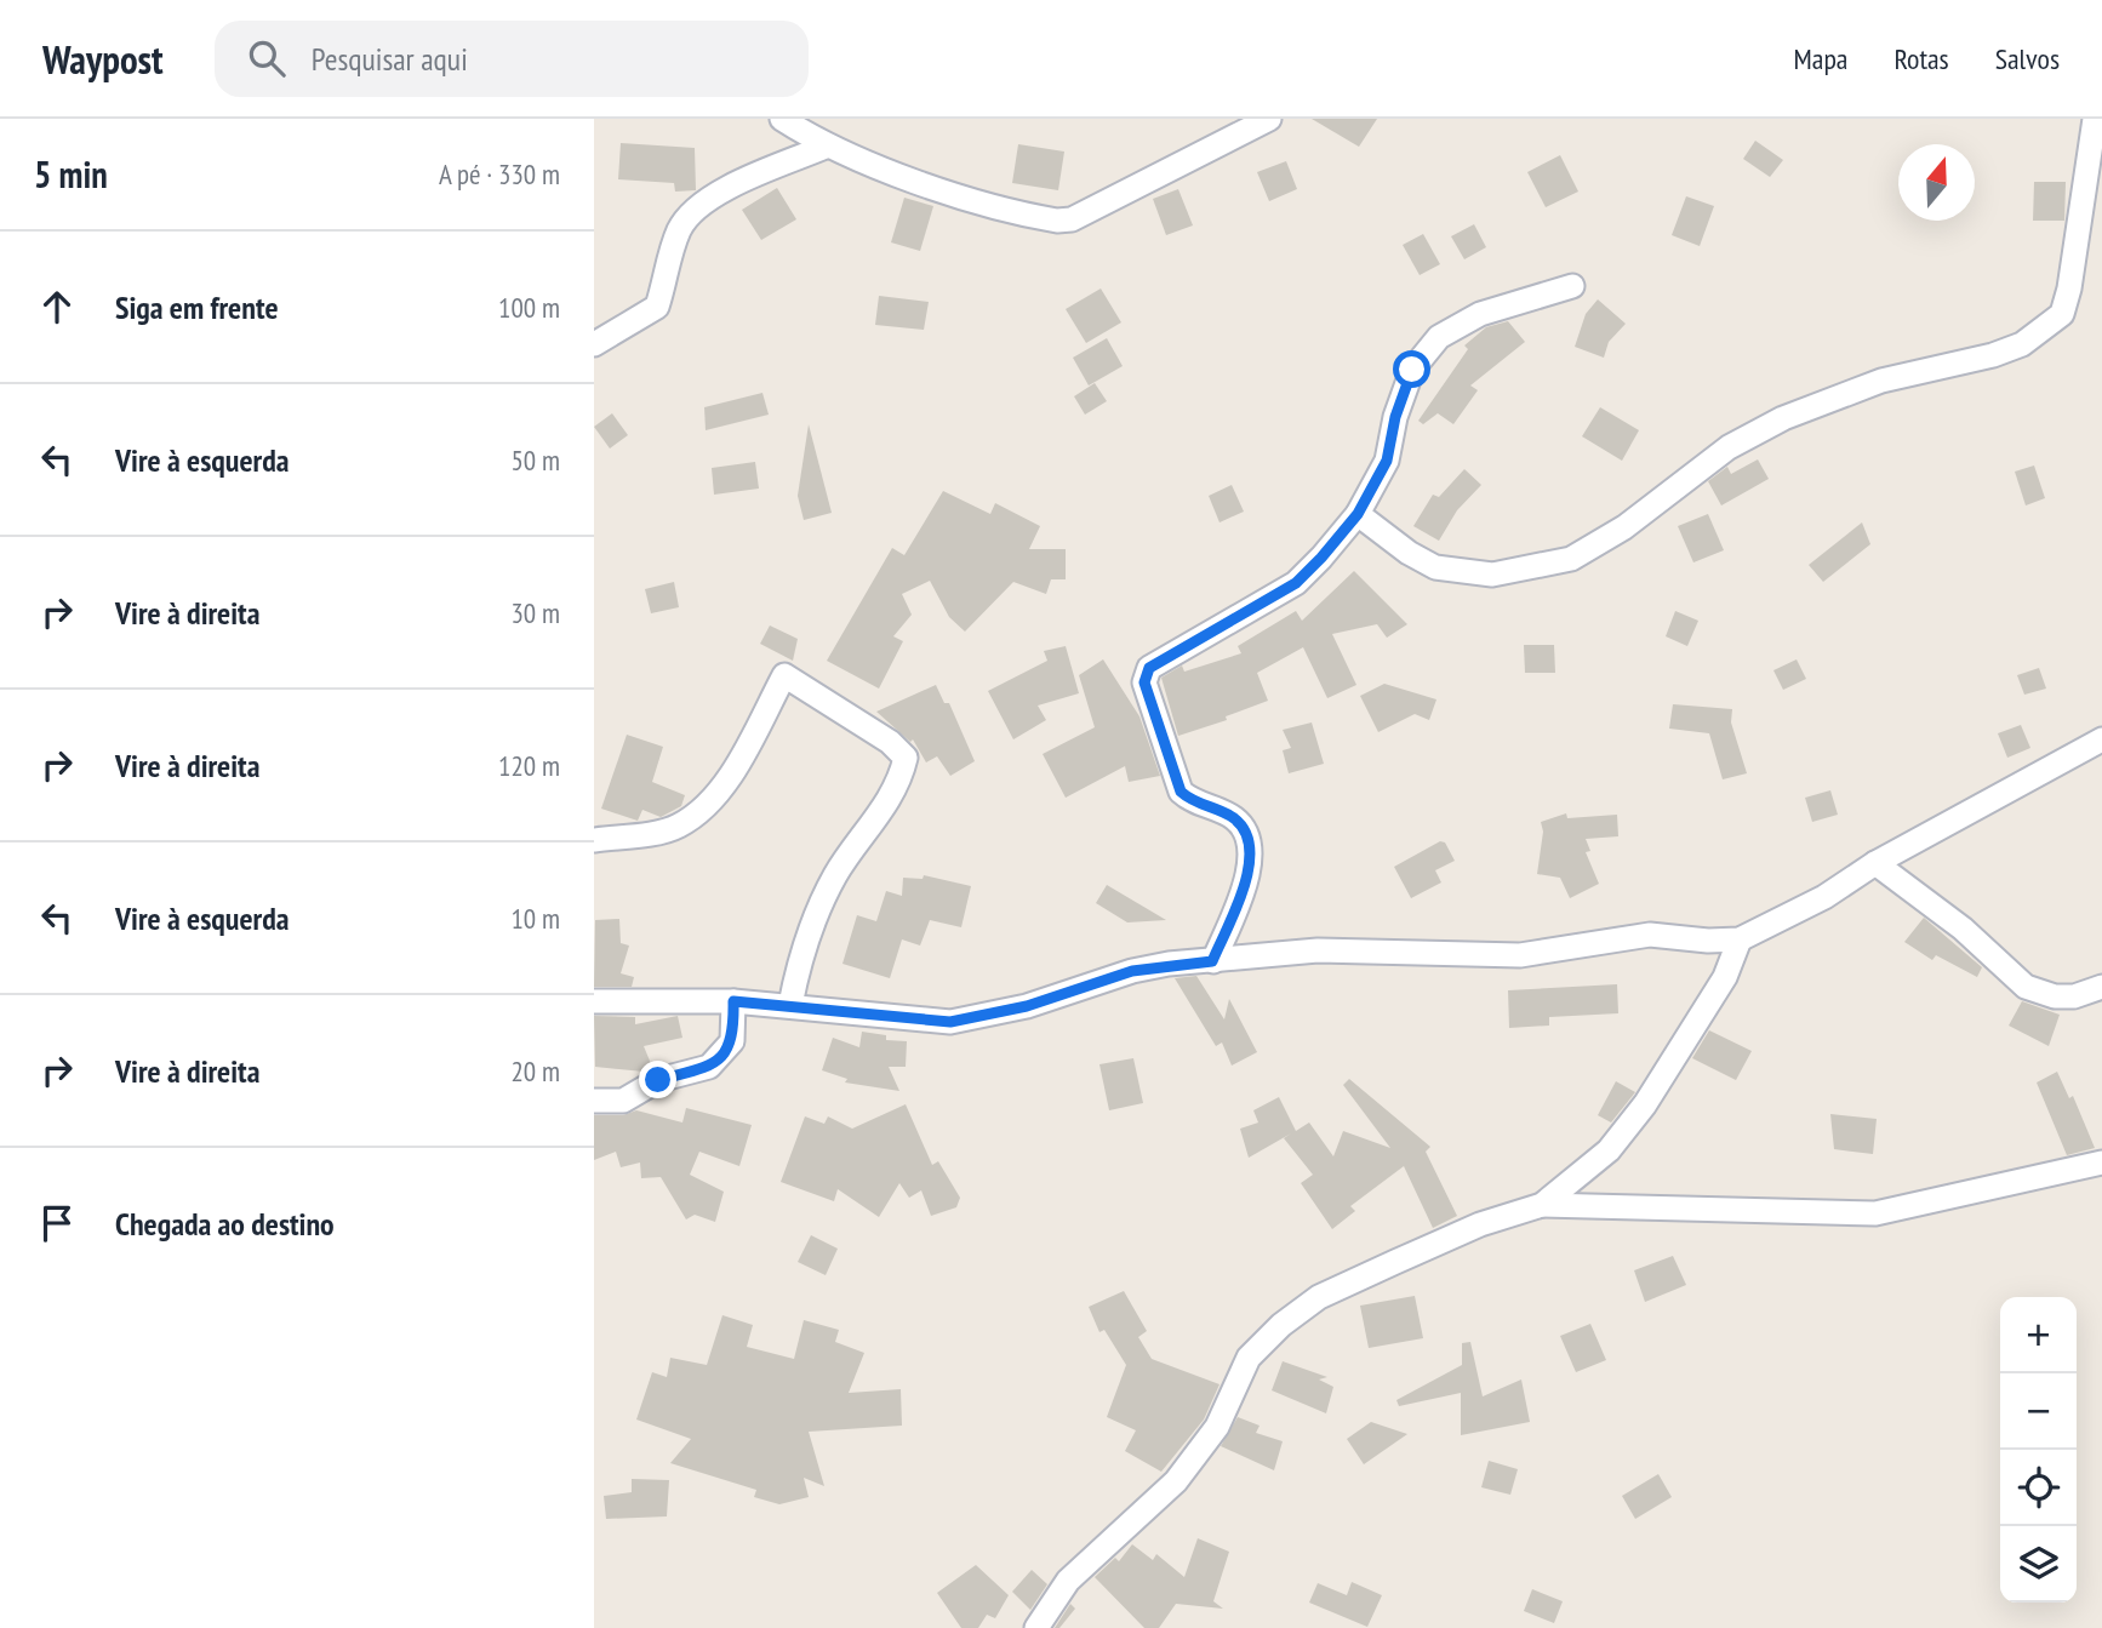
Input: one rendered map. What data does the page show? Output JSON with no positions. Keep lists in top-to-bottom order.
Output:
{
  "north": "top",
  "page": {
    "header": "Waypost",
    "search": "Pesquisar aqui",
    "nav": ["Mapa", "Rotas", "Salvos"],
    "heading": ["5 min", "A pé · 330 m"],
    "list": [
      ["Siga em frente", "100 m"],
      ["Vire à esquerda", "50 m"],
      ["Vire à direita", "30 m"],
      ["Vire à direita", "120 m"],
      ["Vire à esquerda", "10 m"],
      ["Vire à direita", "20 m"],
      "Chegada ao destino"
    ],
    "map_buttons": ["+", "−"]
  }
}
